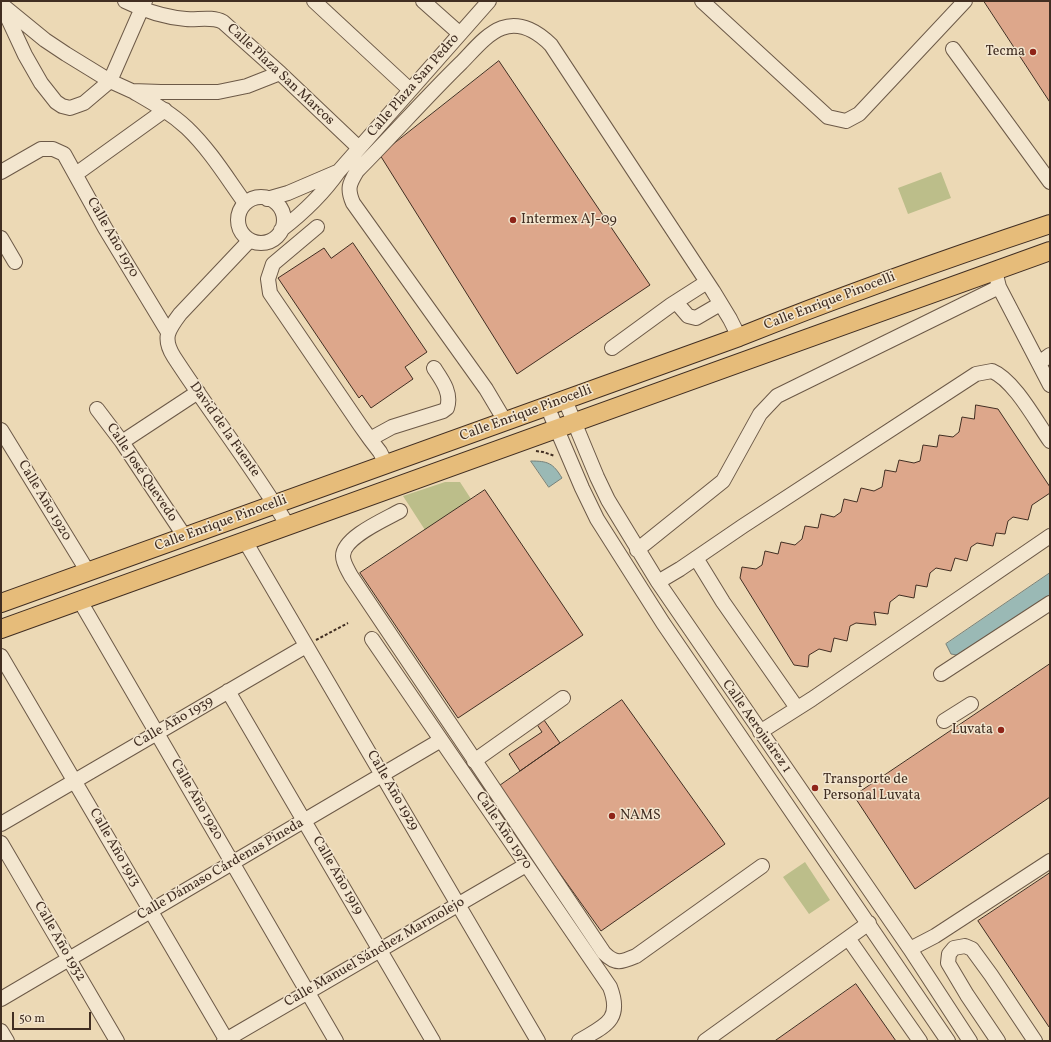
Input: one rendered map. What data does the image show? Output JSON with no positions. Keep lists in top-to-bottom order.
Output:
{
  "streets": {
    "main road": ["Calle Enrique Pinocelli"],
    "street": [
      "Calle Plaza San Marcos",
      "Calle Plaza San Pedro",
      "Calle Año 1970",
      "David de la Fuente",
      "Calle José Quevedo",
      "Calle Año 1920",
      "Calle Año 1939",
      "Calle Aerojuárez 1",
      "Calle Año 1929",
      "Calle Año 1913",
      "Calle Dámaso Cárdenas Pineda",
      "Calle Año 1919",
      "Calle Año 1932",
      "Calle Manuel Sánchez Marmolejo"
    ]
  },
  "crossings": [
    ["Calle Plaza San Marcos", "Calle Plaza San Pedro"],
    ["Calle Año 1970", "David de la Fuente"],
    ["Calle Año 1970", "Calle Dámaso Cárdenas Pineda"],
    ["Calle Año 1970", "Calle Manuel Sánchez Marmolejo"],
    ["Calle Enrique Pinocelli", "David de la Fuente"],
    ["Calle Enrique Pinocelli", "Calle José Quevedo"],
    ["Calle Enrique Pinocelli", "Calle Año 1920"],
    ["Calle Enrique Pinocelli", "Calle Aerojuárez 1"],
    ["Calle Enrique Pinocelli", "Calle Año 1929"],
    ["Calle Año 1920", "Calle Año 1939"],
    ["Calle Año 1920", "Calle Dámaso Cárdenas Pineda"],
    ["Calle Año 1920", "Calle Manuel Sánchez Marmolejo"],
    ["Calle Año 1939", "Calle Año 1929"],
    ["Calle Año 1939", "Calle Año 1913"],
    ["Calle Año 1939", "Calle Año 1919"],
    ["Calle Año 1929", "Calle Dámaso Cárdenas Pineda"],
    ["Calle Año 1929", "Calle Manuel Sánchez Marmolejo"],
    ["Calle Año 1913", "Calle Dámaso Cárdenas Pineda"],
    ["Calle Año 1913", "Calle Manuel Sánchez Marmolejo"],
    ["Calle Dámaso Cárdenas Pineda", "Calle Año 1919"],
    ["Calle Dámaso Cárdenas Pineda", "Calle Año 1932"],
    ["Calle Año 1919", "Calle Manuel Sánchez Marmolejo"]
  ],
  "places": [
    "Tecma",
    "Intermex AJ-09",
    "Luvata",
    "Transporte de Personal Luvata",
    "NAMS"
  ],
  "scale_bar": "50 m"
}
